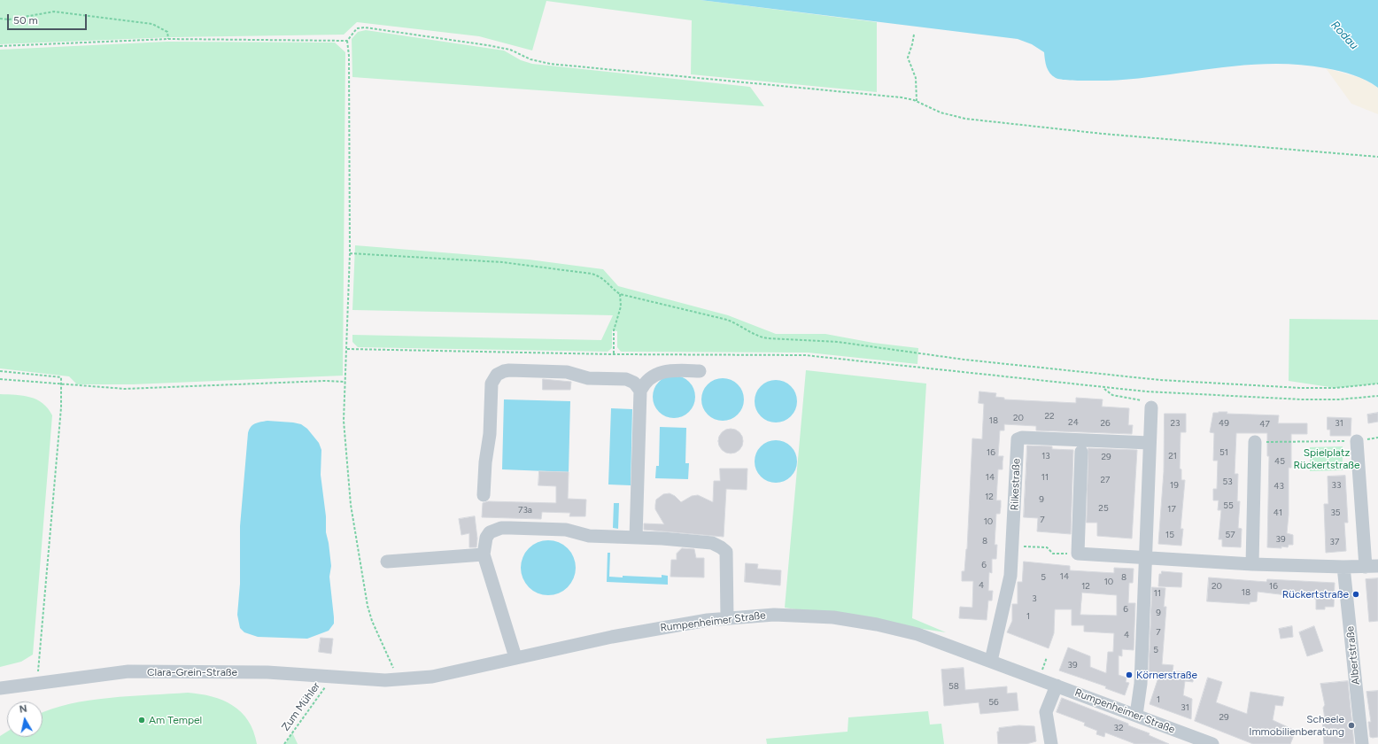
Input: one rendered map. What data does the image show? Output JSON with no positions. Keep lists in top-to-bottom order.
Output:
{
  "streets": {
    "street": [
      "Rilkestraße",
      "Rumpenheimer Straße",
      "Albertstraße",
      "Clara-Grein-Straße"
    ],
    "path": ["Zum Mühler"]
  },
  "crossings": [
    ["Rilkestraße", "Rumpenheimer Straße"],
    ["Rumpenheimer Straße", "Clara-Grein-Straße"],
    ["Clara-Grein-Straße", "Zum Mühler"]
  ],
  "water": ["Rodau"],
  "parks": ["Spielplatz Rückertstraße"],
  "places": [
    "Rückertstraße",
    "Körnerstraße",
    "Am Tempel",
    "Scheele Immobilienberatung"
  ],
  "house_numbers": [
    "22",
    "20",
    "18",
    "24",
    "26",
    "23",
    "49",
    "31",
    "47",
    "16",
    "51",
    "13",
    "21",
    "29",
    "45",
    "14",
    "11",
    "27",
    "53",
    "19",
    "33",
    "43",
    "12",
    "9",
    "55",
    "25",
    "17",
    "73a",
    "41",
    "35",
    "7",
    "10",
    "15",
    "57",
    "39",
    "8",
    "37",
    "6",
    "14",
    "5",
    "8",
    "10",
    "4",
    "12",
    "20",
    "16",
    "18",
    "11",
    "3",
    "6",
    "9",
    "1",
    "7",
    "4",
    "5",
    "39",
    "58",
    "1",
    "56",
    "31",
    "29",
    "32"
  ],
  "scale_bar": "50 m",
  "north": "top"
}
